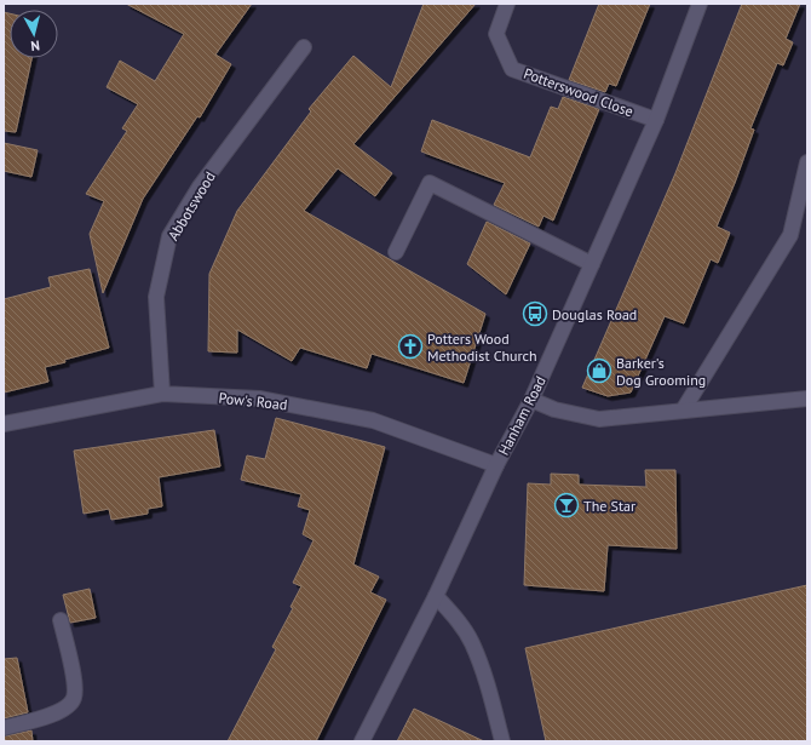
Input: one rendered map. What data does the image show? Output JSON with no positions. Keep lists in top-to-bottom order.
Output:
{
  "streets": {
    "street": [
      "Potterswood Close",
      "Abbotswood",
      "Pow's Road",
      "Hanham Road"
    ]
  },
  "crossings": [
    ["Potterswood Close", "Hanham Road"],
    ["Abbotswood", "Pow's Road"],
    ["Pow's Road", "Hanham Road"]
  ],
  "places": {
    "bus stop": ["Douglas Road"],
    "church": ["Potters Wood Methodist Church"],
    "shop": ["Barker's Dog Grooming"],
    "bar": ["The Star"]
  },
  "north": "bottom"
}
